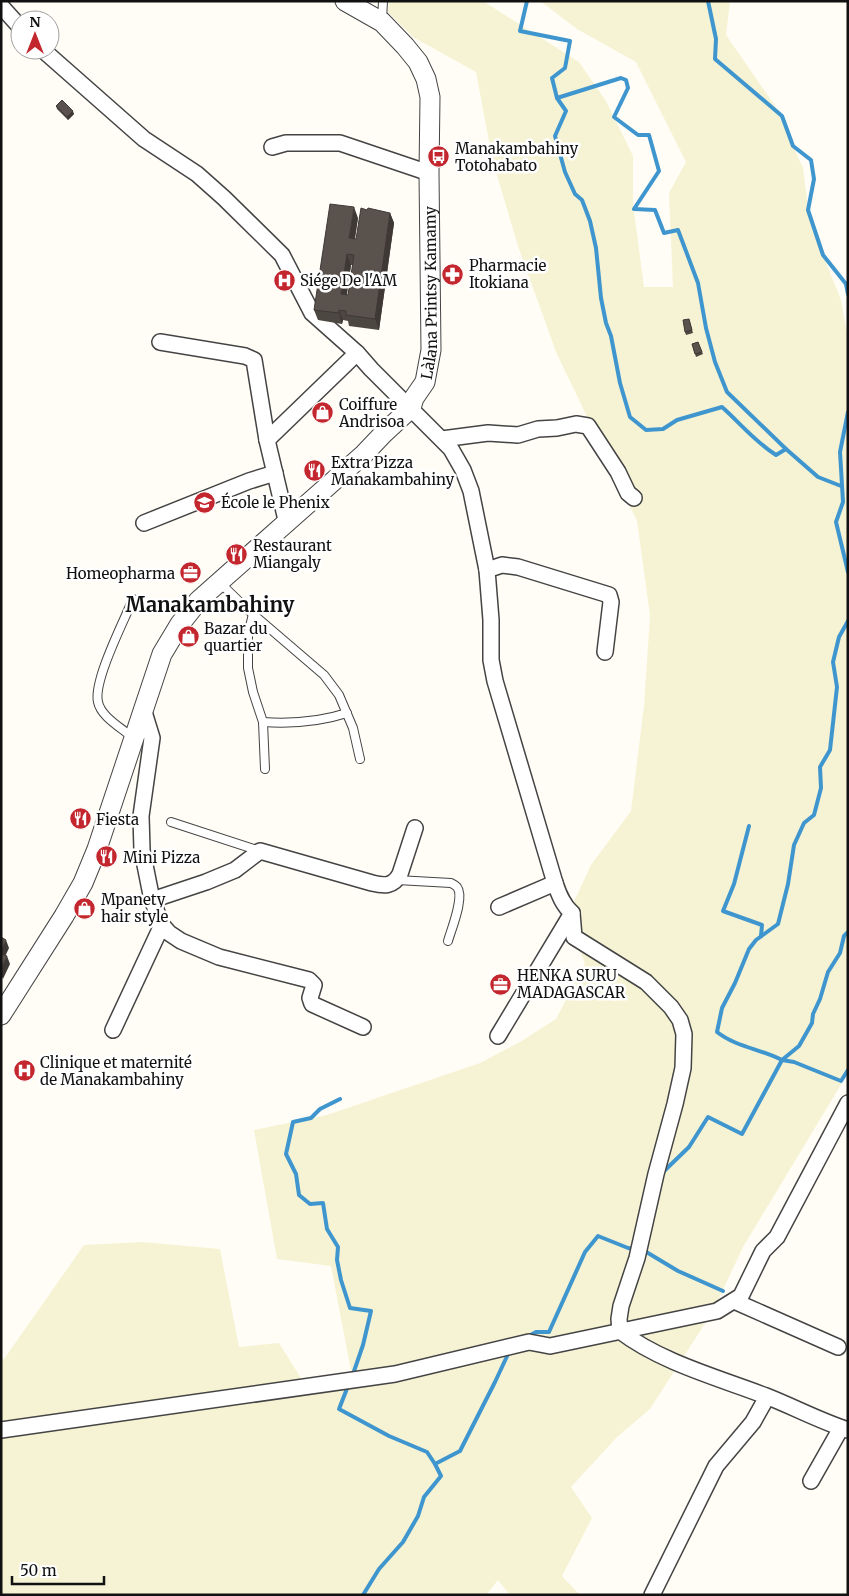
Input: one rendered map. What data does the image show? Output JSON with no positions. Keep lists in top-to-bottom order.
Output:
{
  "streets": {
    "street": ["Làlana Printsy Kamamy"]
  },
  "districts": ["Manakambahiny"],
  "places": {
    "bus stop": ["Manakambahiny Totohabato"],
    "pharmacy": ["Pharmacie Itokiana"],
    "hospital": ["Siége De l'AM", "Clinique et maternité de Manakambahiny"],
    "shop": ["Coiffure Andrisoa", "Bazar du quartier", "Mpanety hair style"],
    "restaurant": [
      "Extra Pizza Manakambahiny",
      "Restaurant Miangaly",
      "Fiesta",
      "Mini Pizza"
    ],
    "school or university": ["École le Phenix"],
    "office": ["Homeopharma", "HENKA SURU MADAGASCAR"]
  },
  "scale_bar": "50 m",
  "north": "top"
}
